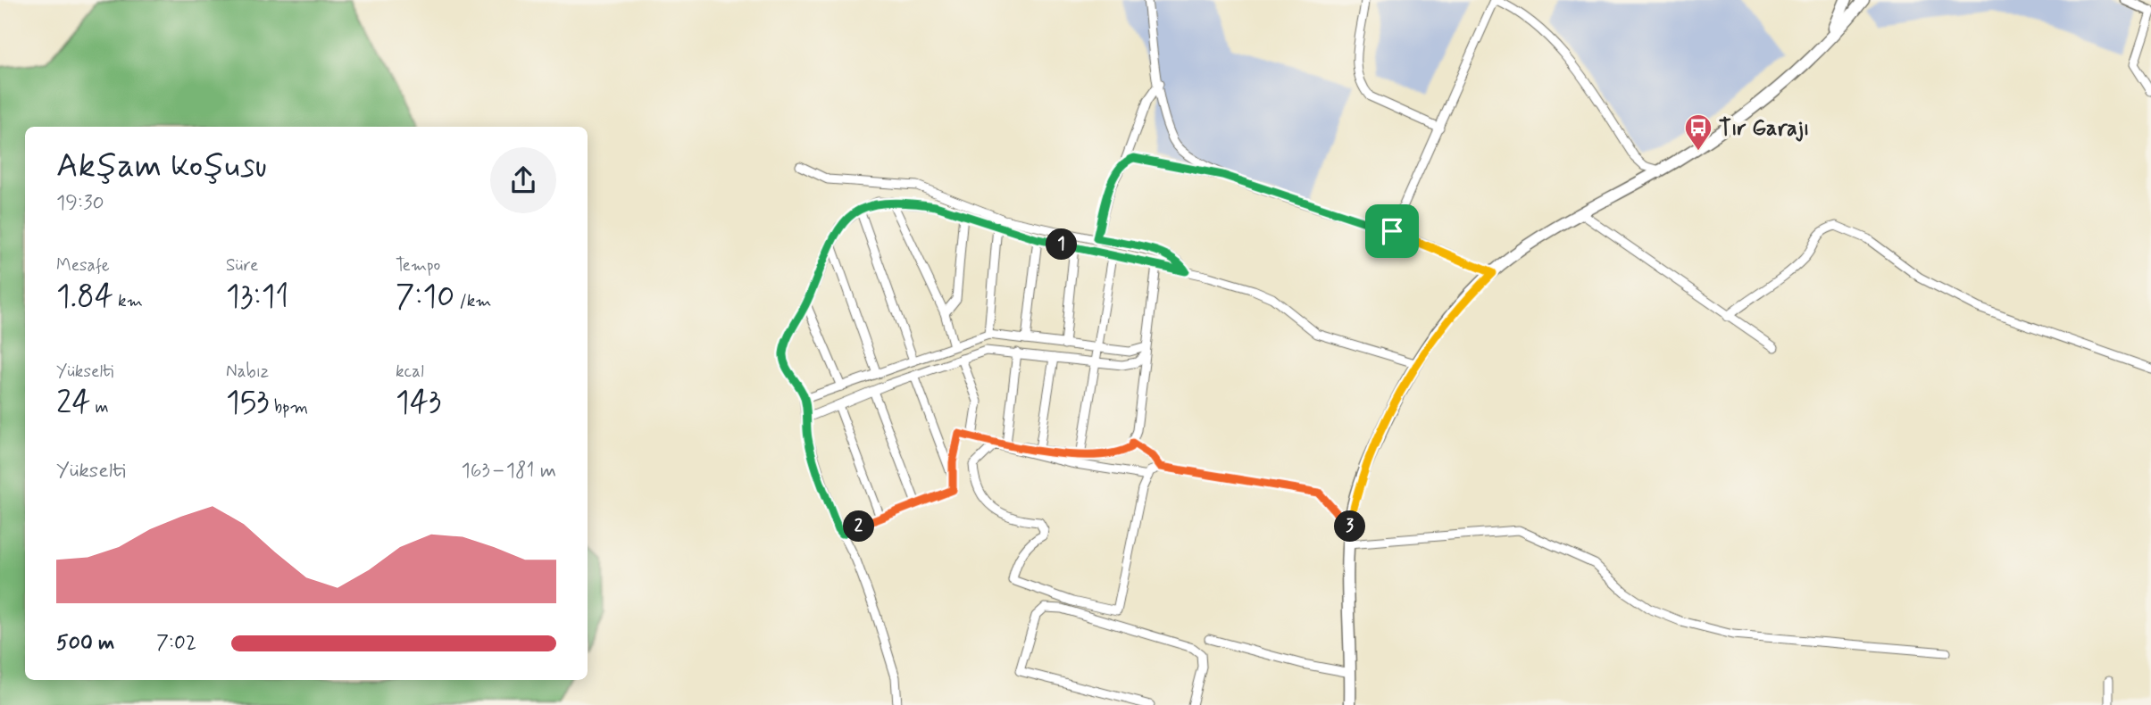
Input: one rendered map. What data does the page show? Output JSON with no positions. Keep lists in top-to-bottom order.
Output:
{
  "places": {
    "bus stop": ["Tır Garajı"]
  },
  "page": {
    "heading": ["Akşam koşusu", "19:30"],
    "pins": ["1", "2", "3"],
    "stats": [
      ["Mesafe", "1.84 km"],
      ["Süre", "13:11"],
      ["Tempo", "7:10 /km"],
      ["Yükselti", "24 m"],
      ["Nabız", "153 bpm"],
      ["kcal", "143"]
    ],
    "chart": ["Yükselti", "163–181 m"],
    "list": [
      {
        "name": "500 m",
        "note": "7:02"
      }
    ]
  }
}
